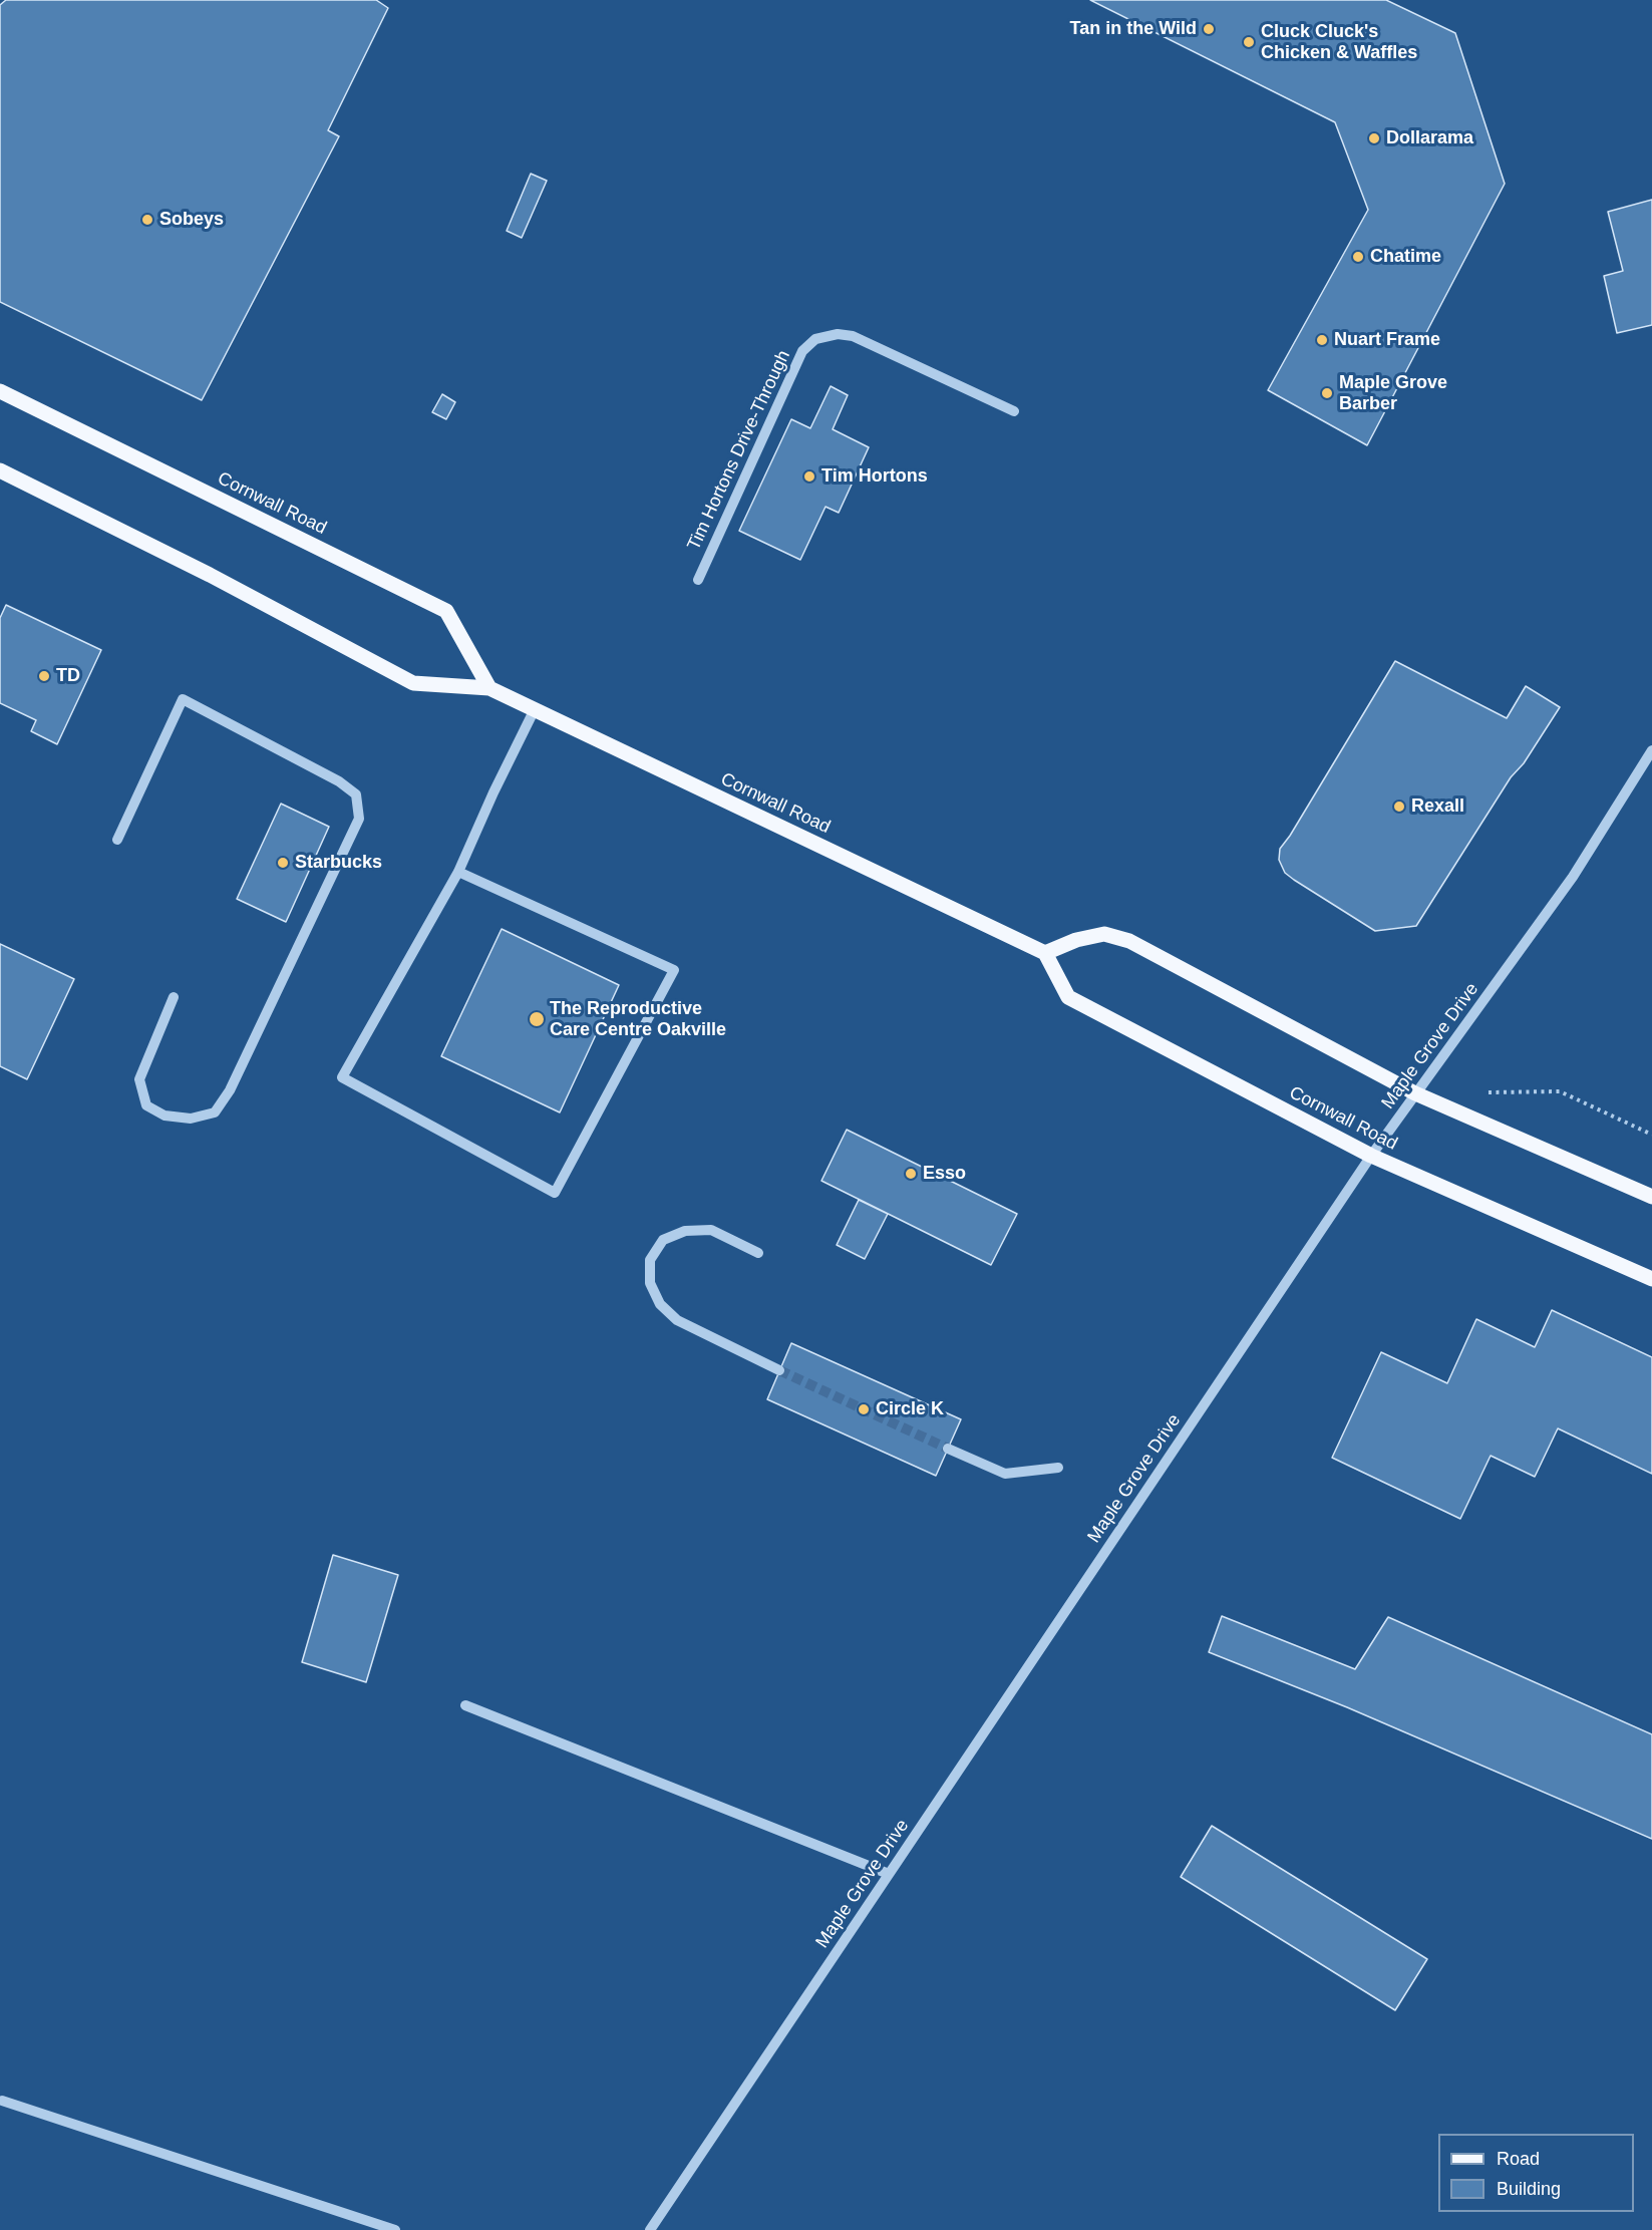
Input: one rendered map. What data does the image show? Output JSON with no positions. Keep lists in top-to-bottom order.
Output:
{
  "streets": {
    "main road": ["Cornwall Road"],
    "street": ["Tim Hortons Drive-Through", "Maple Grove Drive"]
  },
  "crossings": [
    ["Cornwall Road", "Maple Grove Drive"]
  ],
  "places": [
    "Tan in the Wild",
    "Cluck Cluck's Chicken & Waffles",
    "Dollarama",
    "Sobeys",
    "Chatime",
    "Nuart Frame",
    "Maple Grove Barber",
    "Tim Hortons",
    "TD",
    "Rexall",
    "Starbucks",
    "The Reproductive Care Centre Oakville",
    "Esso",
    "Circle K"
  ],
  "legend": ["Road", "Building"]
}
